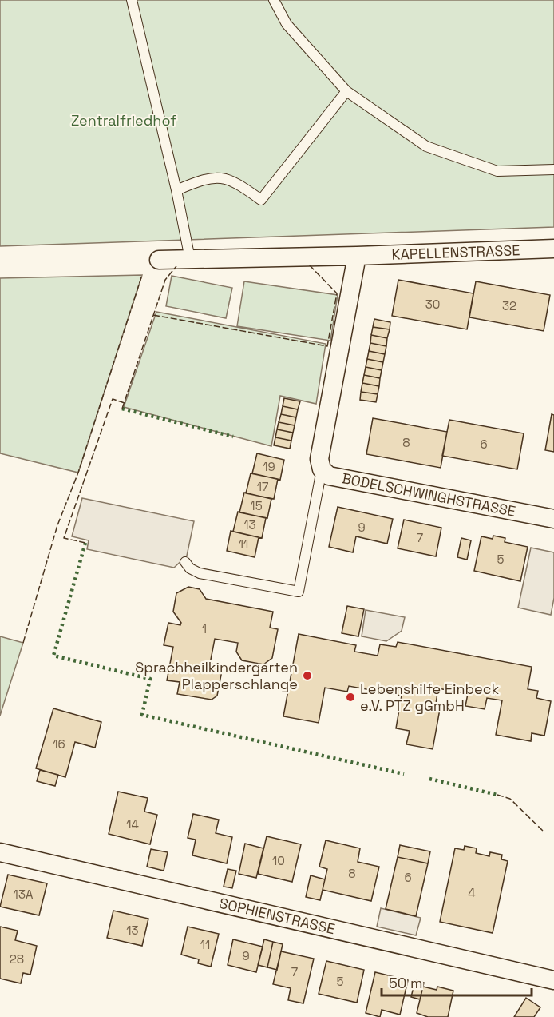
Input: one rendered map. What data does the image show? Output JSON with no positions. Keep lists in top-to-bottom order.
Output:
{
  "streets": {
    "street": ["KAPELLENSTRASSE", "BODELSCHWINGHSTRASSE", "SOPHIENSTRASSE"]
  },
  "parks": ["Zentralfriedhof"],
  "places": ["Sprachheilkindergarten Plapperschlange", "Lebenshilfe Einbeck e.V. PTZ gGmbH"],
  "house_numbers": [
    "30",
    "32",
    "8",
    "6",
    "19",
    "17",
    "15",
    "13",
    "9",
    "7",
    "11",
    "5",
    "1",
    "16",
    "14",
    "10",
    "8",
    "6",
    "4",
    "13A",
    "13",
    "11",
    "9",
    "28",
    "7",
    "5"
  ],
  "scale_bar": "50 m"
}
